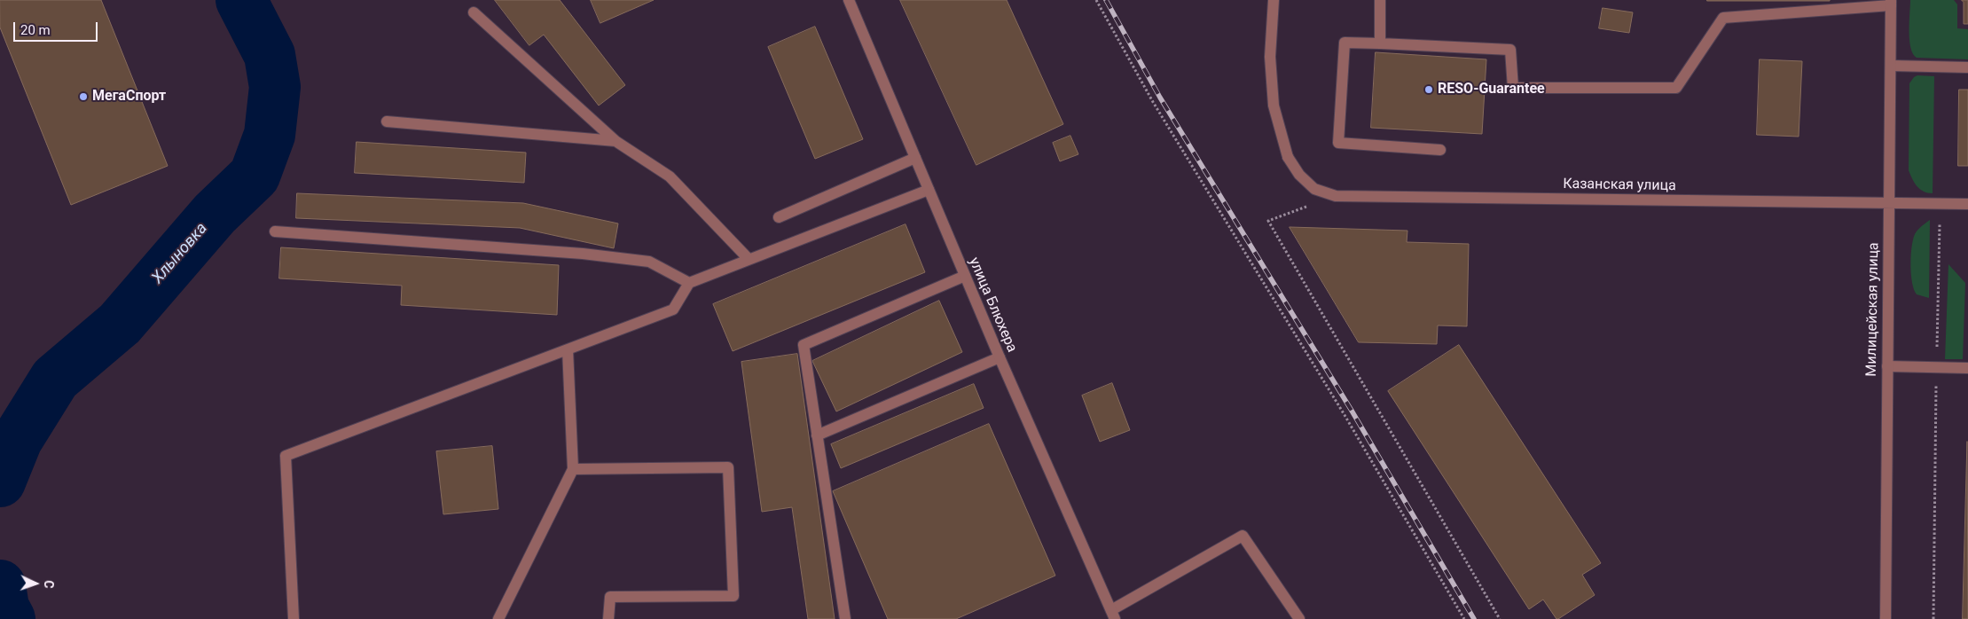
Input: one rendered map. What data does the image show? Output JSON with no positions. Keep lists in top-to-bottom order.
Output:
{
  "streets": {
    "street": ["Казанская улица", "улица Блюхера", "Милицейская улица"]
  },
  "crossings": [
    ["Казанская улица", "Милицейская улица"]
  ],
  "water": ["Хлыновка"],
  "places": ["RESO-Guarantee", "МегаСпорт"],
  "scale_bar": "20 m",
  "north": "right"
}
